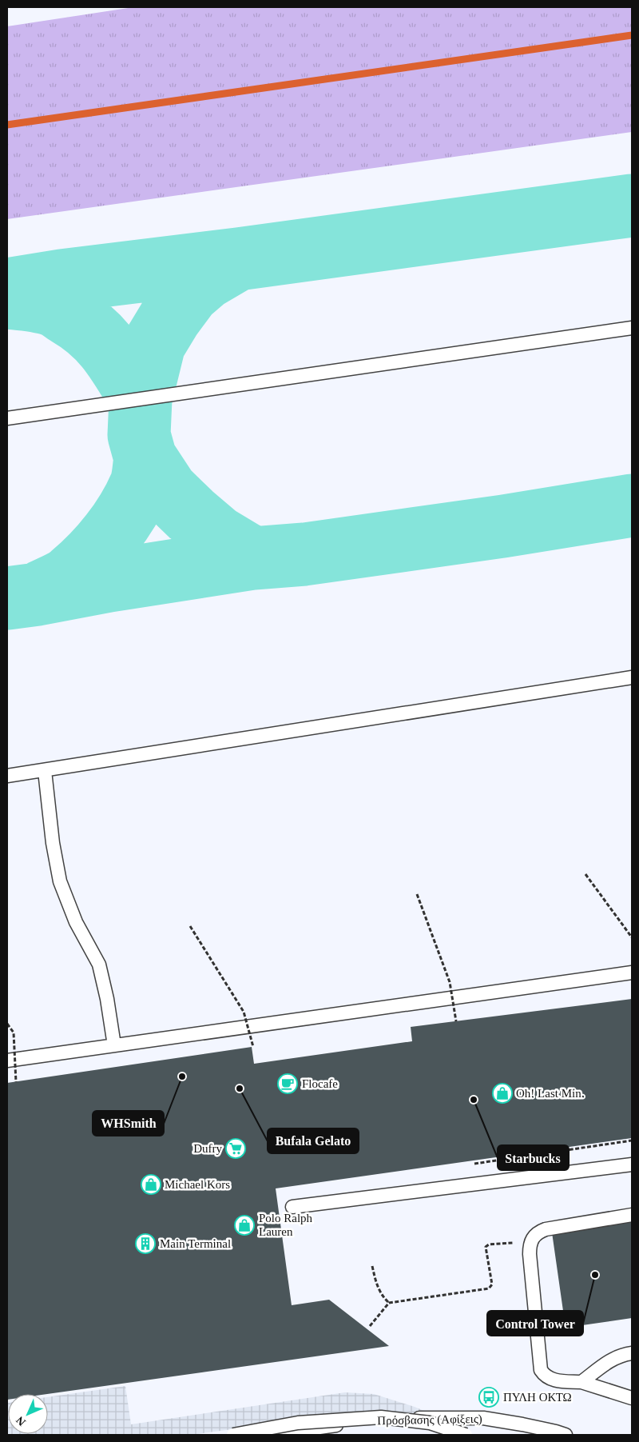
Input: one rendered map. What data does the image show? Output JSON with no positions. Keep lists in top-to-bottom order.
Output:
{
  "streets": {
    "lane": ["Πρόσβασης (Αφίξεις)"]
  },
  "places": {
    "other": [
      "WHSmith",
      "Bufala Gelato",
      "Starbucks",
      "Control Tower"
    ],
    "cafe": ["Flocafe"],
    "shop": ["Oh! Last Min.", "Michael Kors", "Polo Ralph Lauren"],
    "supermarket": ["Dufry"],
    "building": ["Main Terminal"],
    "bus stop": ["ΠΥΛΗ ΟΚΤΩ"]
  },
  "north": "bottom left"
}
